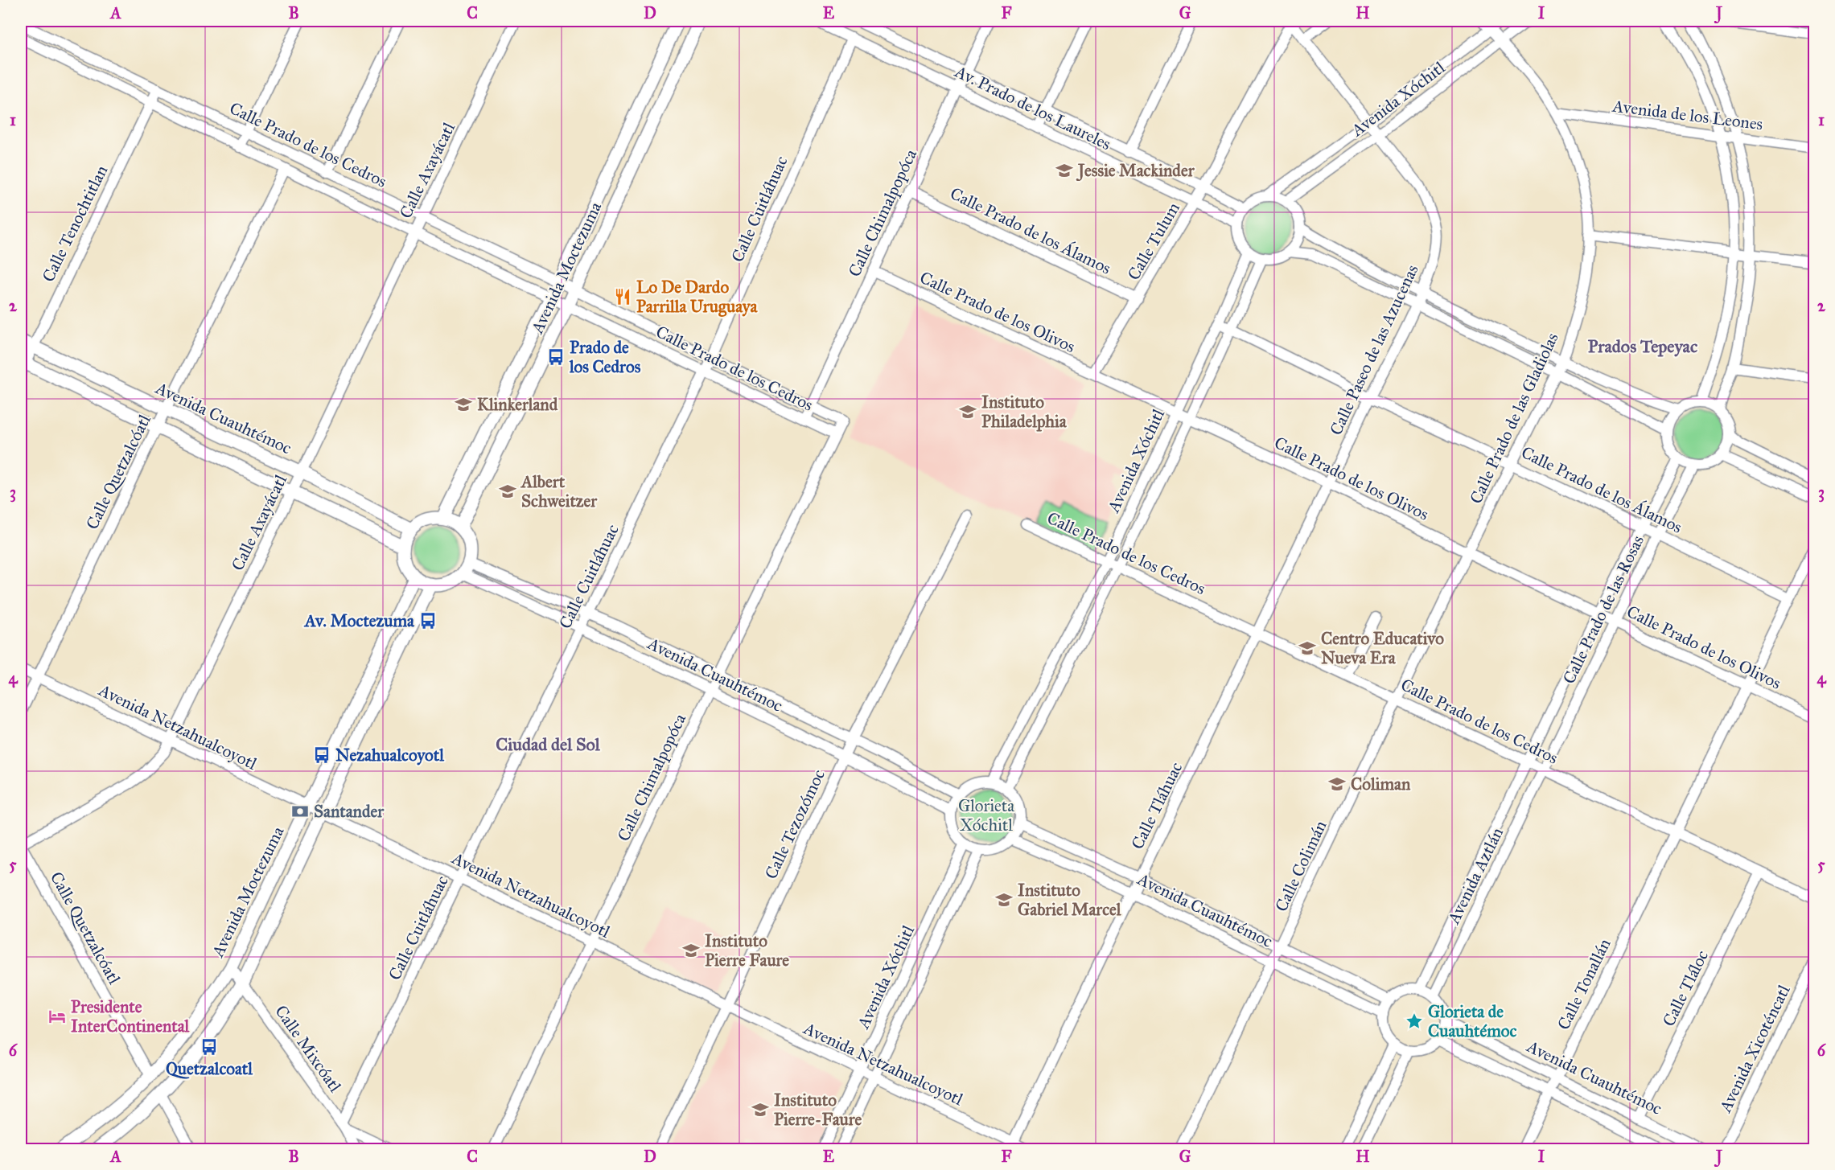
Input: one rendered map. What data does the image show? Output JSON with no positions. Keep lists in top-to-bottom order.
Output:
{
  "streets": {
    "street": [
      "Avenida Xóchitl",
      "Av. Prado de los Laureles",
      "Avenida de los Leones",
      "Calle Prado de los Cedros",
      "Calle Axayácatl",
      "Calle Cuitláhuac",
      "Calle Chimalpopóca",
      "Calle Tenochtitlan",
      "Calle Prado de los Álamos",
      "Calle Tulum",
      "Avenida Moctezuma",
      "Calle Prado de los Olivos",
      "Calle Paseo de las Azucenas",
      "Avenida Cuauhtémoc",
      "Calle Prado de las Gladiolas",
      "Calle Quetzalcóatl",
      "Calle Prado de las Rosas",
      "Avenida Netzahualcoyotl",
      "Calle Tláhuac",
      "Calle Tezozómoc",
      "Calle Colimán",
      "Avenida Aztlán",
      "Calle Tonallán",
      "Calle Tláloc",
      "Calle Mixcóatl",
      "Avenida Xicoténcatl"
    ]
  },
  "crossings": [
    ["Avenida Xóchitl", "Av. Prado de los Laureles"],
    ["Avenida Xóchitl", "Calle Prado de los Cedros"],
    ["Avenida Xóchitl", "Calle Prado de los Álamos"],
    ["Avenida Xóchitl", "Calle Prado de los Olivos"],
    ["Avenida Xóchitl", "Calle Paseo de las Azucenas"],
    ["Avenida Xóchitl", "Avenida Cuauhtémoc"],
    ["Avenida Xóchitl", "Calle Prado de las Gladiolas"],
    ["Avenida Xóchitl", "Avenida Netzahualcoyotl"],
    ["Av. Prado de los Laureles", "Calle Cuitláhuac"],
    ["Av. Prado de los Laureles", "Calle Chimalpopóca"],
    ["Av. Prado de los Laureles", "Calle Tulum"],
    ["Avenida de los Leones", "Calle Prado de las Gladiolas"],
    ["Calle Prado de los Cedros", "Calle Axayácatl"],
    ["Calle Prado de los Cedros", "Calle Cuitláhuac"],
    ["Calle Prado de los Cedros", "Calle Chimalpopóca"],
    ["Calle Prado de los Cedros", "Calle Tenochtitlan"],
    ["Calle Prado de los Cedros", "Avenida Moctezuma"],
    ["Calle Prado de los Cedros", "Calle Paseo de las Azucenas"],
    ["Calle Prado de los Cedros", "Calle Prado de las Gladiolas"],
    ["Calle Prado de los Cedros", "Calle Quetzalcóatl"],
    ["Calle Prado de los Cedros", "Calle Prado de las Rosas"],
    ["Calle Prado de los Cedros", "Calle Tláhuac"],
    ["Calle Prado de los Cedros", "Calle Colimán"],
    ["Calle Prado de los Cedros", "Avenida Aztlán"],
    ["Calle Prado de los Cedros", "Calle Tonallán"],
    ["Calle Prado de los Cedros", "Calle Tláloc"],
    ["Calle Axayácatl", "Avenida Cuauhtémoc"],
    ["Calle Axayácatl", "Calle Quetzalcóatl"],
    ["Calle Axayácatl", "Avenida Netzahualcoyotl"],
    ["Calle Cuitláhuac", "Avenida Cuauhtémoc"],
    ["Calle Cuitláhuac", "Avenida Netzahualcoyotl"],
    ["Calle Cuitláhuac", "Calle Mixcóatl"],
    ["Calle Chimalpopóca", "Calle Prado de los Álamos"],
    ["Calle Chimalpopóca", "Calle Prado de los Olivos"],
    ["Calle Chimalpopóca", "Avenida Cuauhtémoc"],
    ["Calle Chimalpopóca", "Avenida Netzahualcoyotl"],
    ["Calle Tenochtitlan", "Avenida Cuauhtémoc"],
    ["Calle Prado de los Álamos", "Calle Tulum"],
    ["Calle Prado de los Álamos", "Calle Paseo de las Azucenas"],
    ["Calle Prado de los Álamos", "Calle Prado de las Gladiolas"],
    ["Calle Prado de los Álamos", "Calle Prado de las Rosas"],
    ["Calle Prado de los Álamos", "Calle Tonallán"],
    ["Calle Tulum", "Calle Prado de los Olivos"],
    ["Calle Tulum", "Calle Paseo de las Azucenas"],
    ["Avenida Moctezuma", "Avenida Cuauhtémoc"],
    ["Avenida Moctezuma", "Calle Quetzalcóatl"],
    ["Avenida Moctezuma", "Avenida Netzahualcoyotl"],
    ["Avenida Moctezuma", "Calle Mixcóatl"],
    ["Calle Prado de los Olivos", "Calle Paseo de las Azucenas"],
    ["Calle Prado de los Olivos", "Calle Prado de las Gladiolas"],
    ["Calle Prado de los Olivos", "Calle Prado de las Rosas"],
    ["Calle Prado de los Olivos", "Calle Tonallán"],
    ["Calle Paseo de las Azucenas", "Calle Tláhuac"],
    ["Avenida Cuauhtémoc", "Calle Quetzalcóatl"],
    ["Avenida Cuauhtémoc", "Calle Tláhuac"],
    ["Avenida Cuauhtémoc", "Calle Tezozómoc"],
    ["Avenida Cuauhtémoc", "Calle Colimán"],
    ["Avenida Cuauhtémoc", "Avenida Aztlán"],
    ["Avenida Cuauhtémoc", "Calle Tonallán"],
    ["Avenida Cuauhtémoc", "Calle Tláloc"],
    ["Calle Prado de las Gladiolas", "Calle Colimán"],
    ["Calle Quetzalcóatl", "Avenida Netzahualcoyotl"],
    ["Calle Prado de las Rosas", "Avenida Aztlán"],
    ["Avenida Netzahualcoyotl", "Calle Tláhuac"],
    ["Avenida Netzahualcoyotl", "Calle Tezozómoc"]
  ],
  "districts": ["Prados Tepeyac", "Ciudad del Sol"],
  "parks": ["Glorieta Xóchitl"],
  "places": {
    "school or university": [
      "Jessie Mackinder",
      "Klinkerland",
      "Instituto Philadelphia",
      "Albert Schweitzer",
      "Centro Educativo Nueva Era",
      "Coliman",
      "Instituto Gabriel Marcel",
      "Instituto Pierre Faure",
      "Instituto Pierre-Faure"
    ],
    "restaurant": ["Lo De Dardo Parrilla Uruguaya"],
    "bus stop": [
      "Prado de los Cedros",
      "Av. Moctezuma",
      "Nezahualcoyotl",
      "Quetzalcoatl"
    ],
    "bank": ["Santander"],
    "hotel": ["Presidente InterContinental"],
    "place": ["Glorieta de Cuauhtémoc"]
  },
  "grid": {
    "columns": [
      "A",
      "B",
      "C",
      "D",
      "E",
      "F",
      "G",
      "H",
      "I",
      "J"
    ],
    "rows": [
      "1",
      "2",
      "3",
      "4",
      "5",
      "6"
    ]
  }
}
